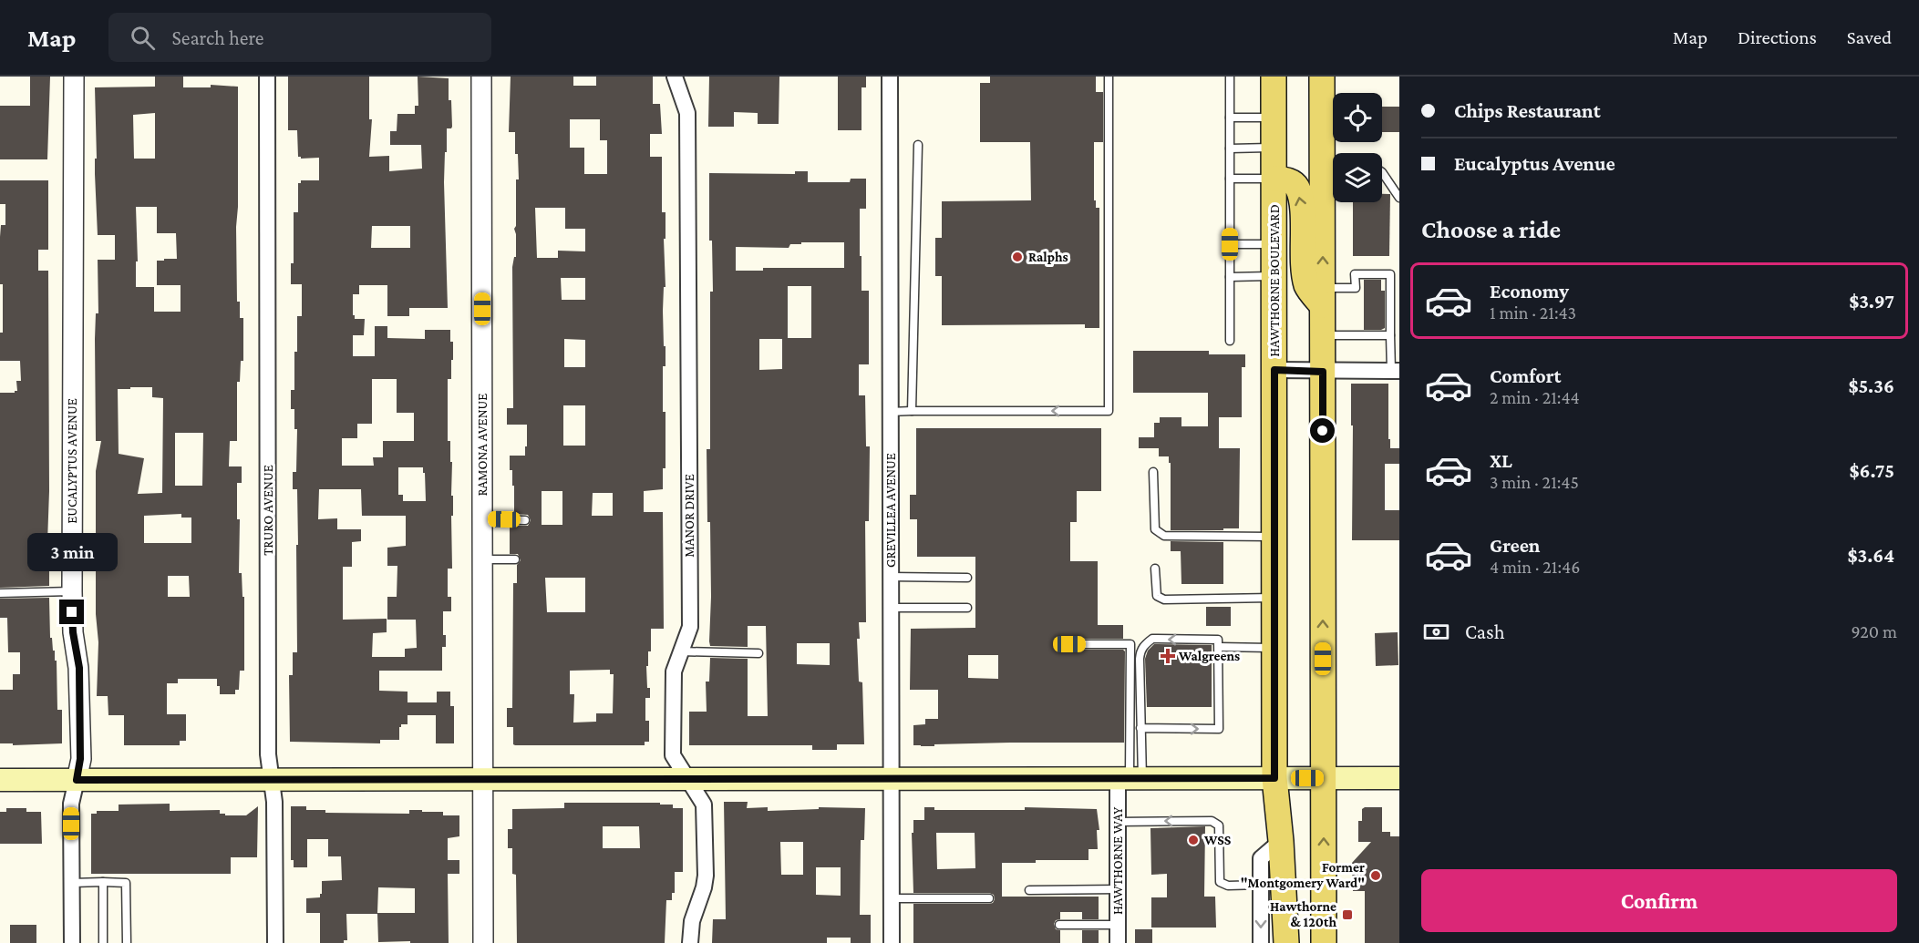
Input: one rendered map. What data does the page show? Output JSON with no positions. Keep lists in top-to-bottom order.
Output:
{
  "streets": {
    "main road": ["HAWTHORNE BOULEVARD"],
    "street": [
      "RAMONA AVENUE",
      "EUCALYPTUS AVENUE",
      "TRURO AVENUE",
      "GREVILLEA AVENUE",
      "MANOR DRIVE",
      "HAWTHORNE WAY"
    ]
  },
  "places": {
    "other": ["Ralphs", "WSS", "Former \"Montgomery Ward\""],
    "health": ["Walgreens"],
    "transit": ["Hawthorne & 120th"]
  },
  "page": {
    "header": "Map",
    "search": "Search here",
    "nav": ["Map", "Directions", "Saved"],
    "banner": ["Chips Restaurant", "Eucalyptus Avenue"],
    "heading": "Choose a ride",
    "list": [
      {
        "name": "Economy",
        "note": "1 min · 21:43",
        "value": "$3.97"
      },
      {
        "name": "Comfort",
        "note": "2 min · 21:44",
        "value": "$5.36"
      },
      {
        "name": "XL",
        "note": "3 min · 21:45",
        "value": "$6.75"
      },
      {
        "name": "Green",
        "note": "4 min · 21:46",
        "value": "$3.64"
      }
    ],
    "bubble": "3 min",
    "pay": ["Cash", "920 m"],
    "buttons": "Confirm"
  }
}
